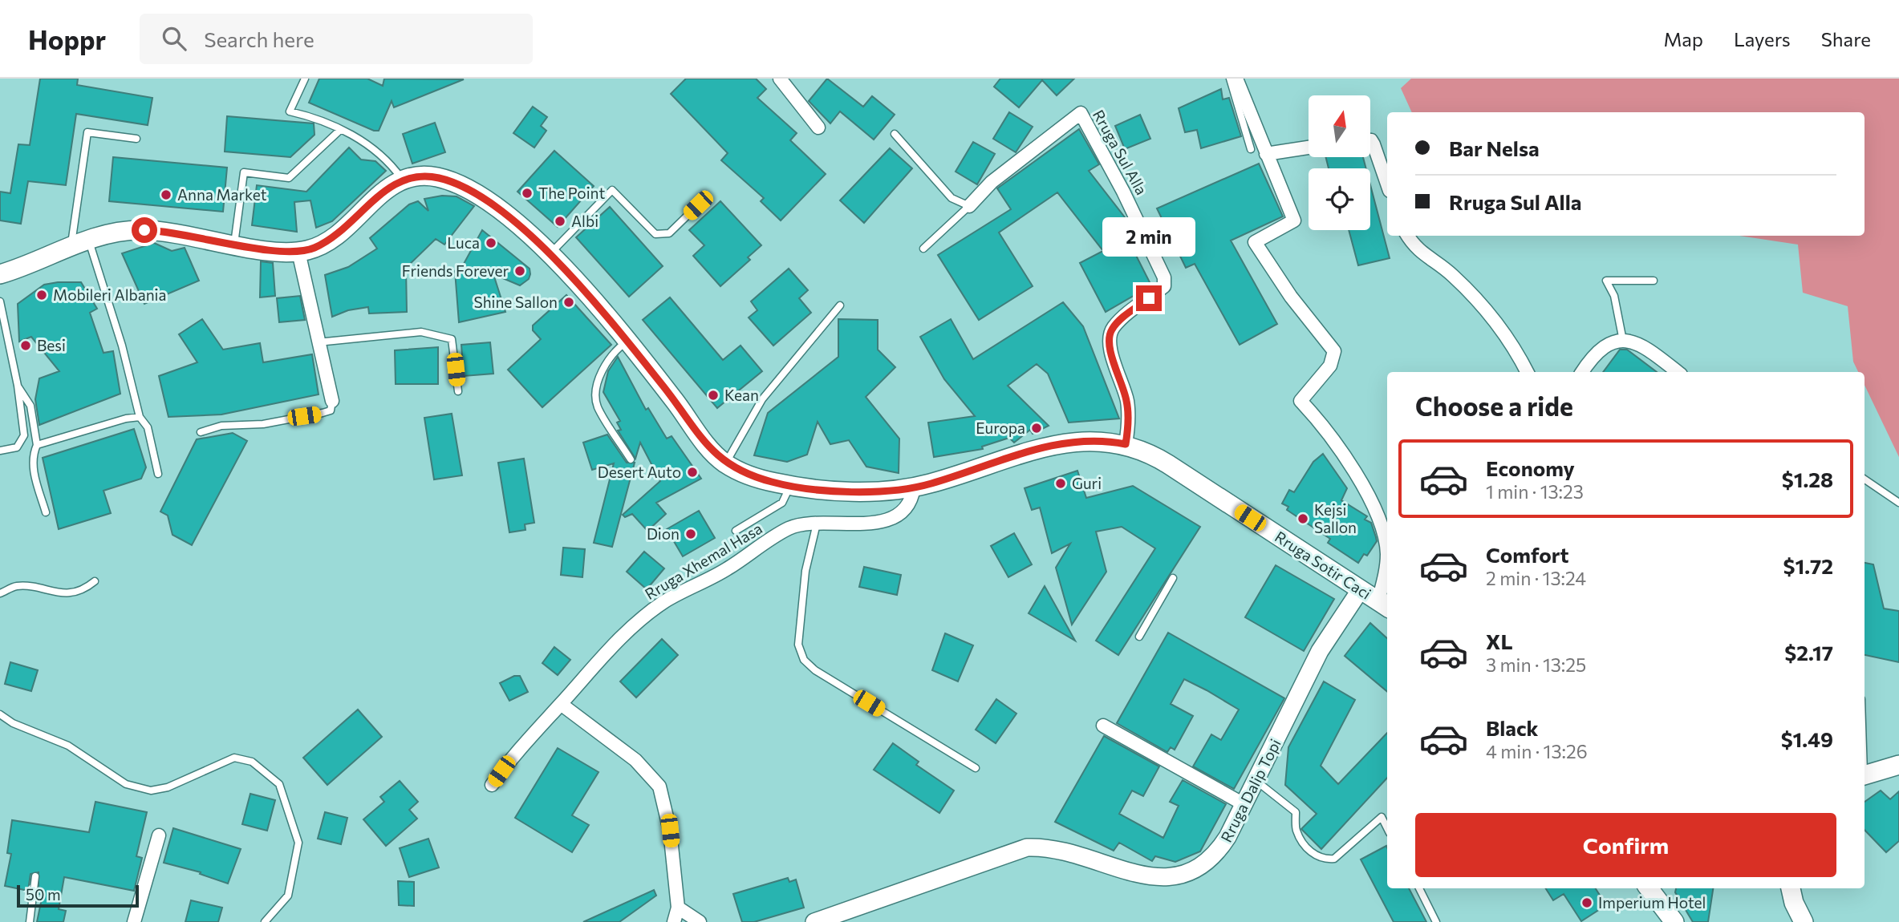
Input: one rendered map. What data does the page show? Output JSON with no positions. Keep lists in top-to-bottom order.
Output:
{
  "streets": {
    "main road": ["Rruga Sotir Caci"],
    "street": ["Rruga Sul Alla", "Rruga Xhemal Hasa", "Rruga Dalip Topi"]
  },
  "crossings": [
    ["Rruga Sul Alla", "Rruga Sotir Caci"],
    ["Rruga Xhemal Hasa", "Rruga Sotir Caci"],
    ["Rruga Sotir Caci", "Rruga Dalip Topi"]
  ],
  "places": [
    "The Point",
    "Anna Market",
    "Albi",
    "Luca",
    "Friends Forever",
    "Mobileri Albania",
    "Shine Sallon",
    "Besi",
    "Kean",
    "Europa",
    "Desert Auto",
    "Guri",
    "Kejsi Sallon",
    "Dion",
    "Imperium Hotel"
  ],
  "scale_bar": "50 m",
  "north": "top",
  "page": {
    "header": "Hoppr",
    "search": "Search here",
    "nav": ["Map", "Layers", "Share"],
    "banner": ["Bar Nelsa", "Rruga Sul Alla"],
    "bubble": "2 min",
    "heading": "Choose a ride",
    "list": [
      {
        "name": "Economy",
        "note": "1 min · 13:23",
        "value": "$1.28"
      },
      {
        "name": "Comfort",
        "note": "2 min · 13:24",
        "value": "$1.72"
      },
      {
        "name": "XL",
        "note": "3 min · 13:25",
        "value": "$2.17"
      },
      {
        "name": "Black",
        "note": "4 min · 13:26",
        "value": "$1.49"
      }
    ],
    "buttons": "Confirm",
    "scale": "50 m"
  }
}
